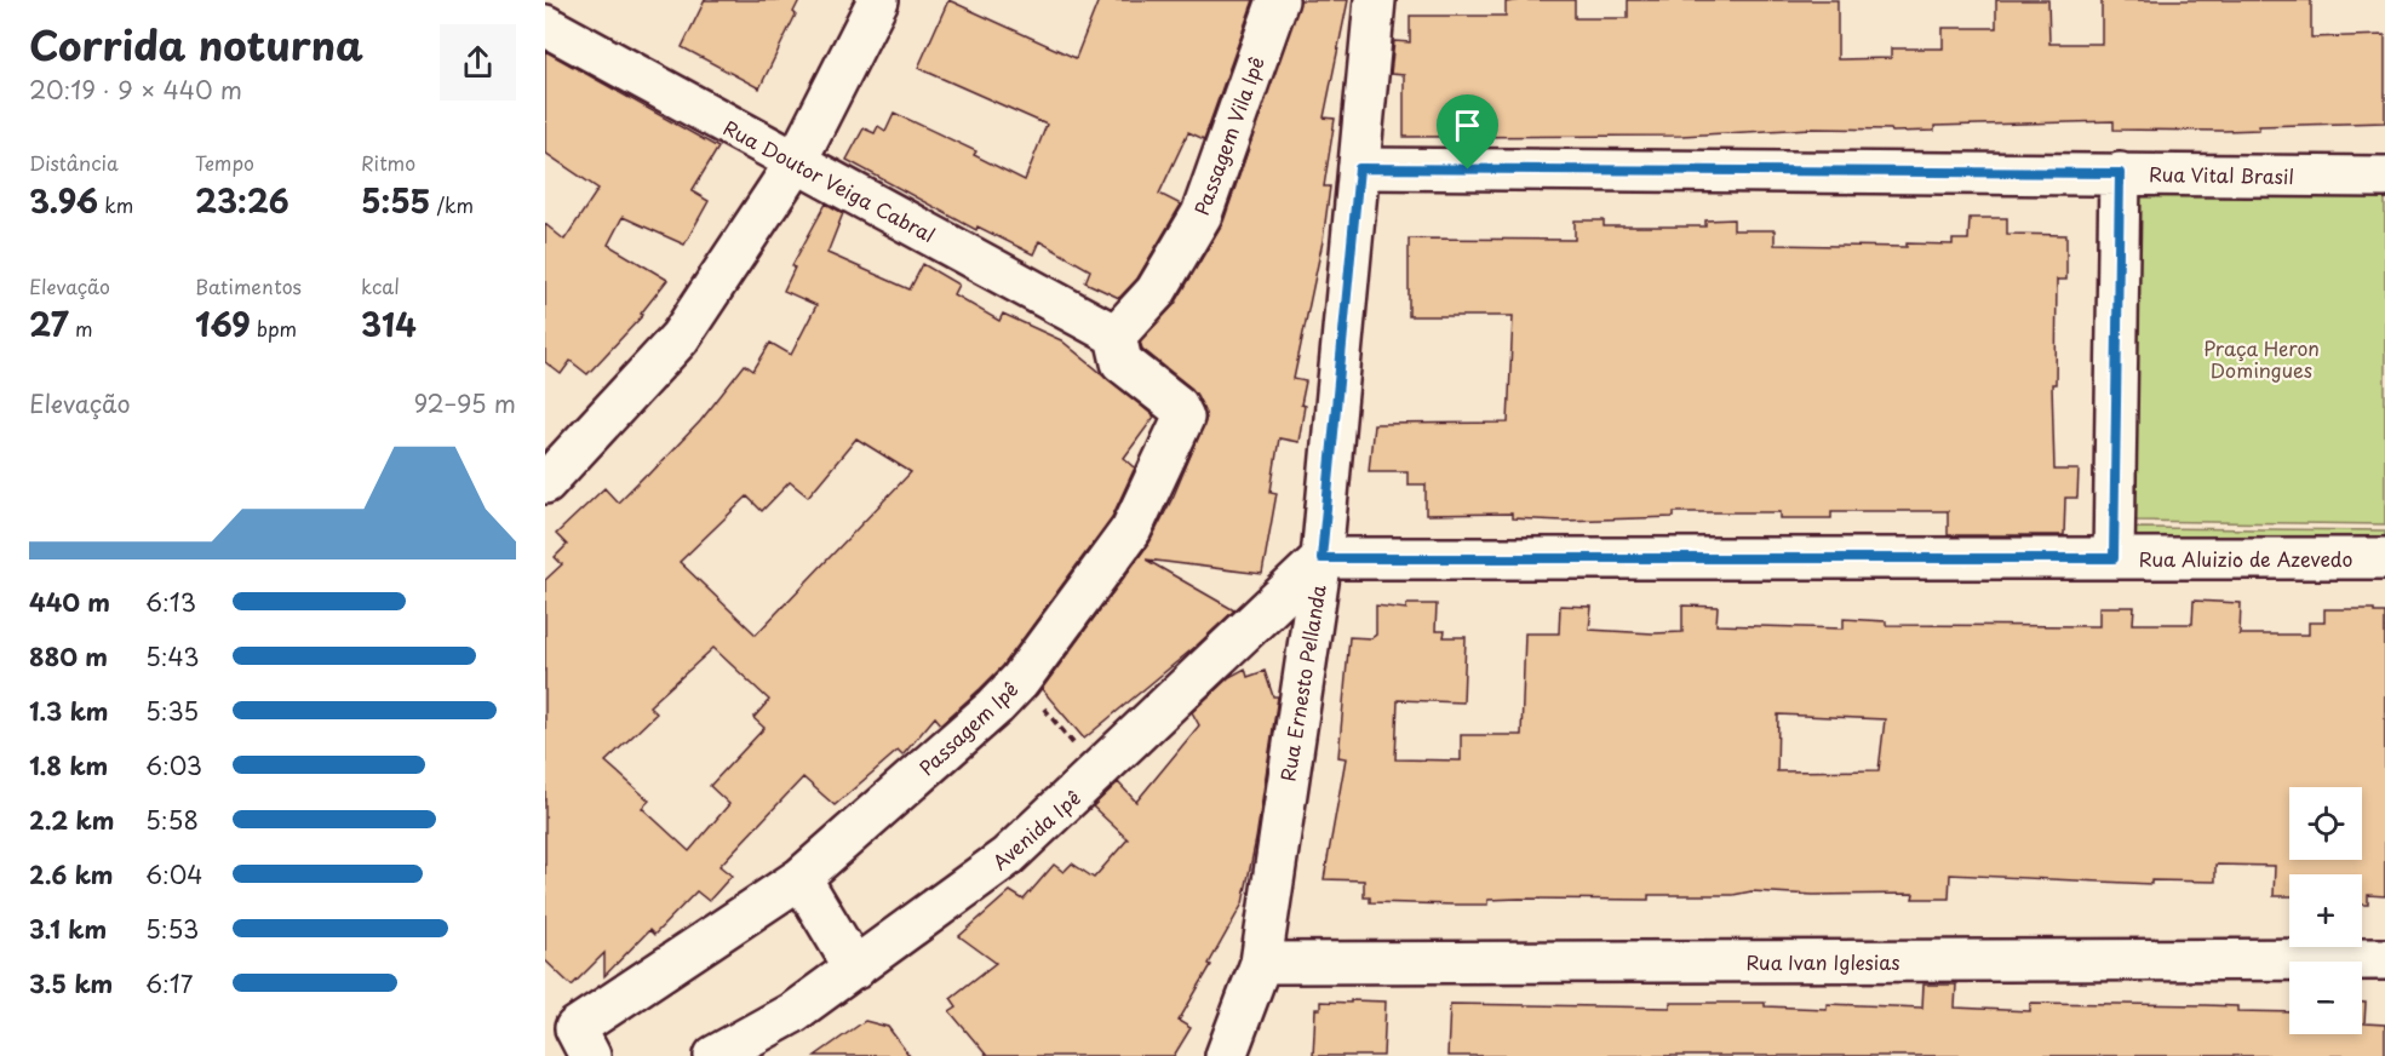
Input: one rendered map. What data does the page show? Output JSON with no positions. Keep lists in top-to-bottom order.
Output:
{
  "streets": {
    "street": [
      "Passagem Vila Ipê",
      "Rua Vital Brasil",
      "Rua Doutor Veiga Cabral",
      "Rua Aluizio de Azevedo",
      "Rua Ernesto Pellanda",
      "Passagem Ipê",
      "Avenida Ipê",
      "Rua Ivan Iglesias"
    ]
  },
  "crossings": [
    ["Passagem Vila Ipê", "Rua Doutor Veiga Cabral"],
    ["Passagem Vila Ipê", "Passagem Ipê"],
    ["Rua Vital Brasil", "Rua Ernesto Pellanda"],
    ["Rua Doutor Veiga Cabral", "Passagem Ipê"],
    ["Rua Aluizio de Azevedo", "Rua Ernesto Pellanda"],
    ["Rua Aluizio de Azevedo", "Avenida Ipê"],
    ["Rua Ernesto Pellanda", "Avenida Ipê"],
    ["Rua Ernesto Pellanda", "Rua Ivan Iglesias"]
  ],
  "parks": ["Praça Heron Domingues"],
  "page": {
    "heading": ["Corrida noturna", "20:19 · 9 × 440 m"],
    "stats": [
      ["Distância", "3.96 km"],
      ["Tempo", "23:26"],
      ["Ritmo", "5:55 /km"],
      ["Elevação", "27 m"],
      ["Batimentos", "169 bpm"],
      ["kcal", "314"]
    ],
    "chart": ["Elevação", "92–95 m"],
    "list": [
      {
        "name": "440 m",
        "note": "6:13"
      },
      {
        "name": "880 m",
        "note": "5:43"
      },
      {
        "name": "1.3 km",
        "note": "5:35"
      },
      {
        "name": "1.8 km",
        "note": "6:03"
      },
      {
        "name": "2.2 km",
        "note": "5:58"
      },
      {
        "name": "2.6 km",
        "note": "6:04"
      },
      {
        "name": "3.1 km",
        "note": "5:53"
      },
      {
        "name": "3.5 km",
        "note": "6:17"
      }
    ],
    "map_buttons": ["+", "−"]
  }
}
